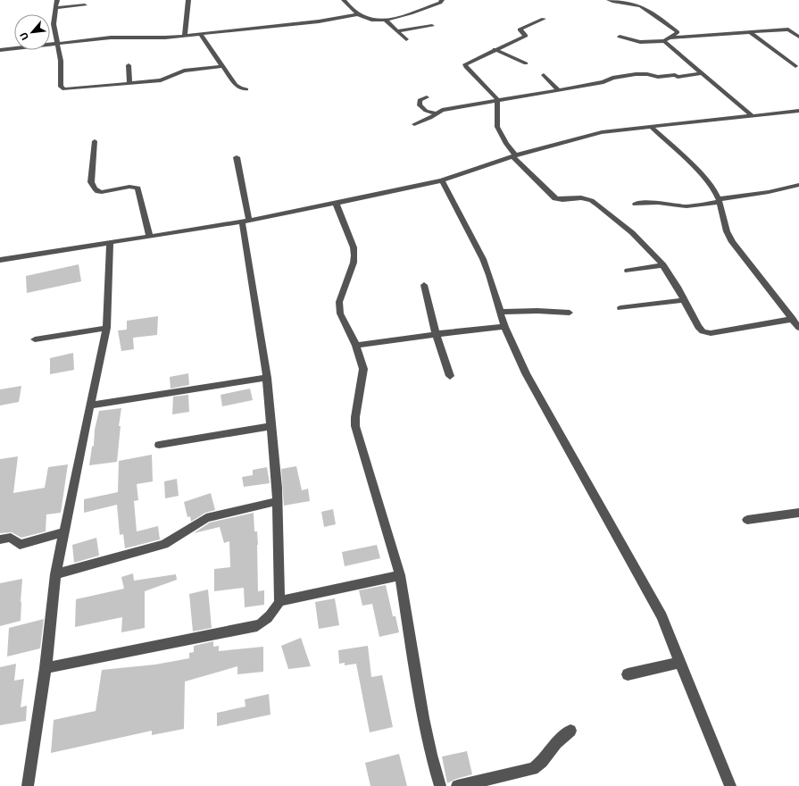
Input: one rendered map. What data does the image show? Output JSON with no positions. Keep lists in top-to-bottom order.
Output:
{
  "north": "bottom left"
}
